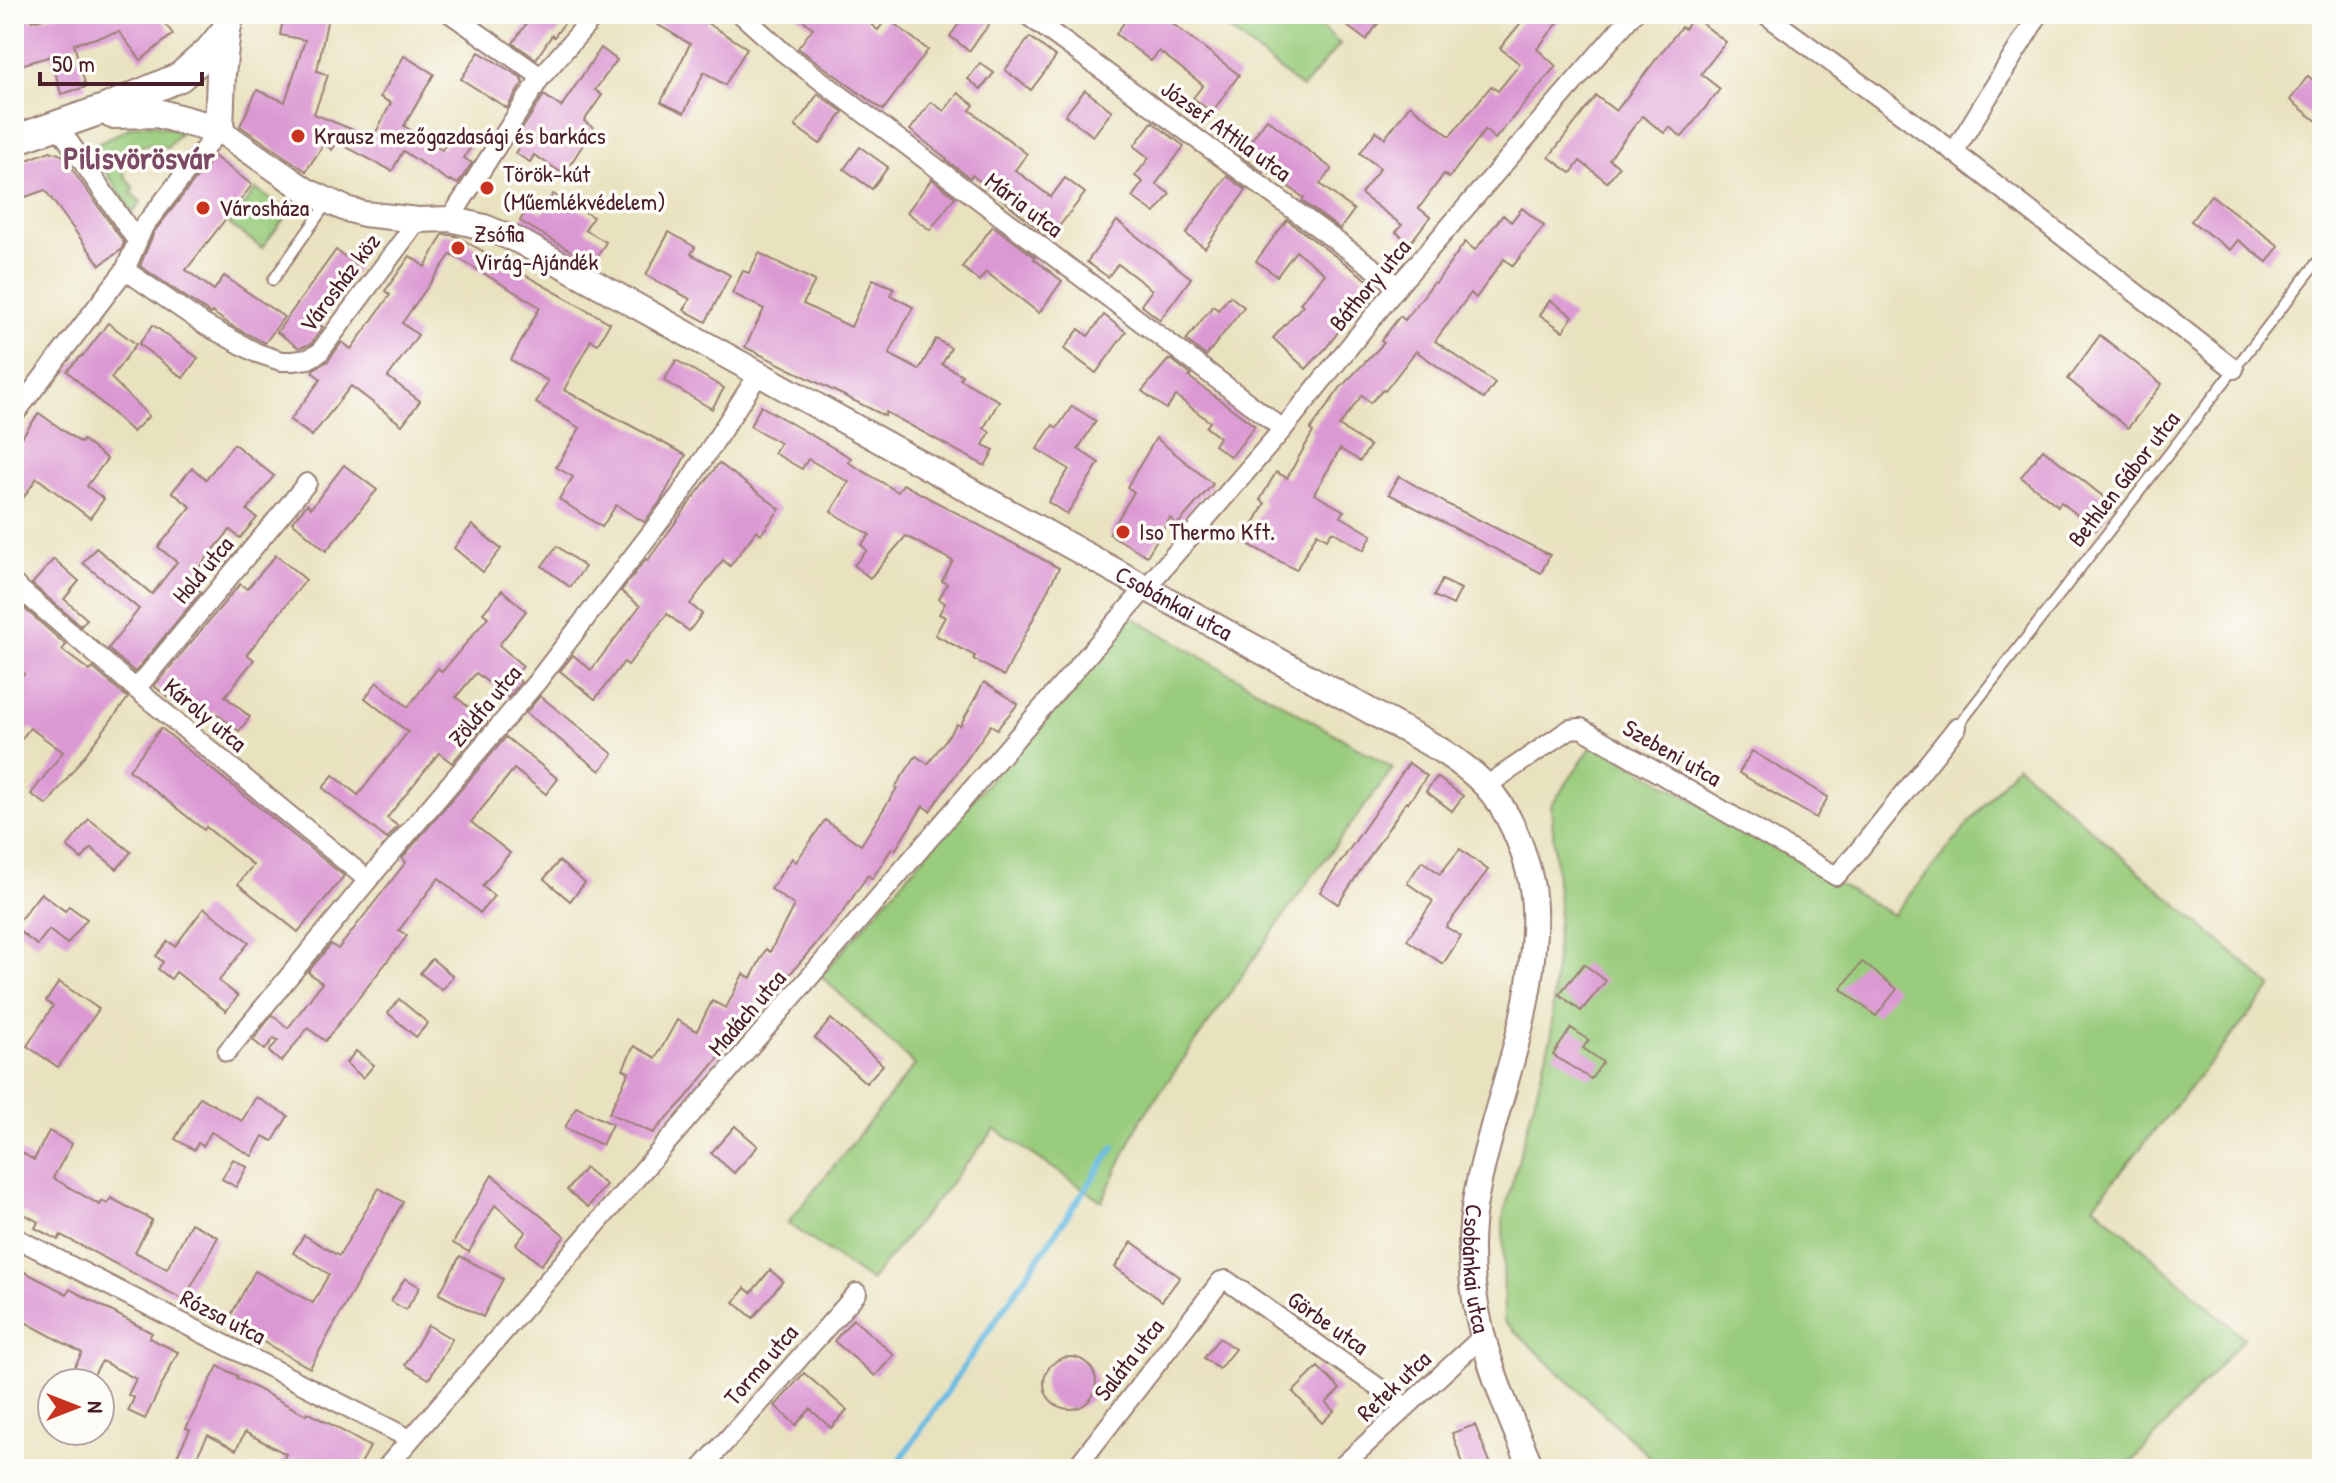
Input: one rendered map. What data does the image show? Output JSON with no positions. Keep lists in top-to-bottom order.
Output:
{
  "streets": {
    "main road": ["Csobánkai utca"],
    "street": [
      "József Attila utca",
      "Mária utca",
      "Városház köz",
      "Báthory utca",
      "Hold utca",
      "Zöldfa utca",
      "Károly utca",
      "Szebeni utca",
      "Madách utca",
      "Rózsa utca",
      "Görbe utca",
      "Saláta utca",
      "Torma utca",
      "Retek utca"
    ],
    "lane": ["Bethlen Gábor utca"]
  },
  "crossings": [
    ["József Attila utca", "Báthory utca"],
    ["Mária utca", "Báthory utca"],
    ["Városház köz", "Csobánkai utca"],
    ["Báthory utca", "Csobánkai utca"],
    ["Báthory utca", "Madách utca"],
    ["Bethlen Gábor utca", "Szebeni utca"],
    ["Hold utca", "Károly utca"],
    ["Csobánkai utca", "Zöldfa utca"],
    ["Csobánkai utca", "Szebeni utca"],
    ["Csobánkai utca", "Madách utca"],
    ["Csobánkai utca", "Retek utca"],
    ["Zöldfa utca", "Károly utca"],
    ["Madách utca", "Rózsa utca"],
    ["Görbe utca", "Saláta utca"],
    ["Görbe utca", "Retek utca"]
  ],
  "districts": ["Pilisvörösvár"],
  "places": [
    "Krausz mezőgazdasági és barkács",
    "Török-kút (Műemlékvédelem)",
    "Városháza",
    "Zsófia Virág-Ajándék",
    "Iso Thermo Kft."
  ],
  "scale_bar": "50 m",
  "north": "right"
}
